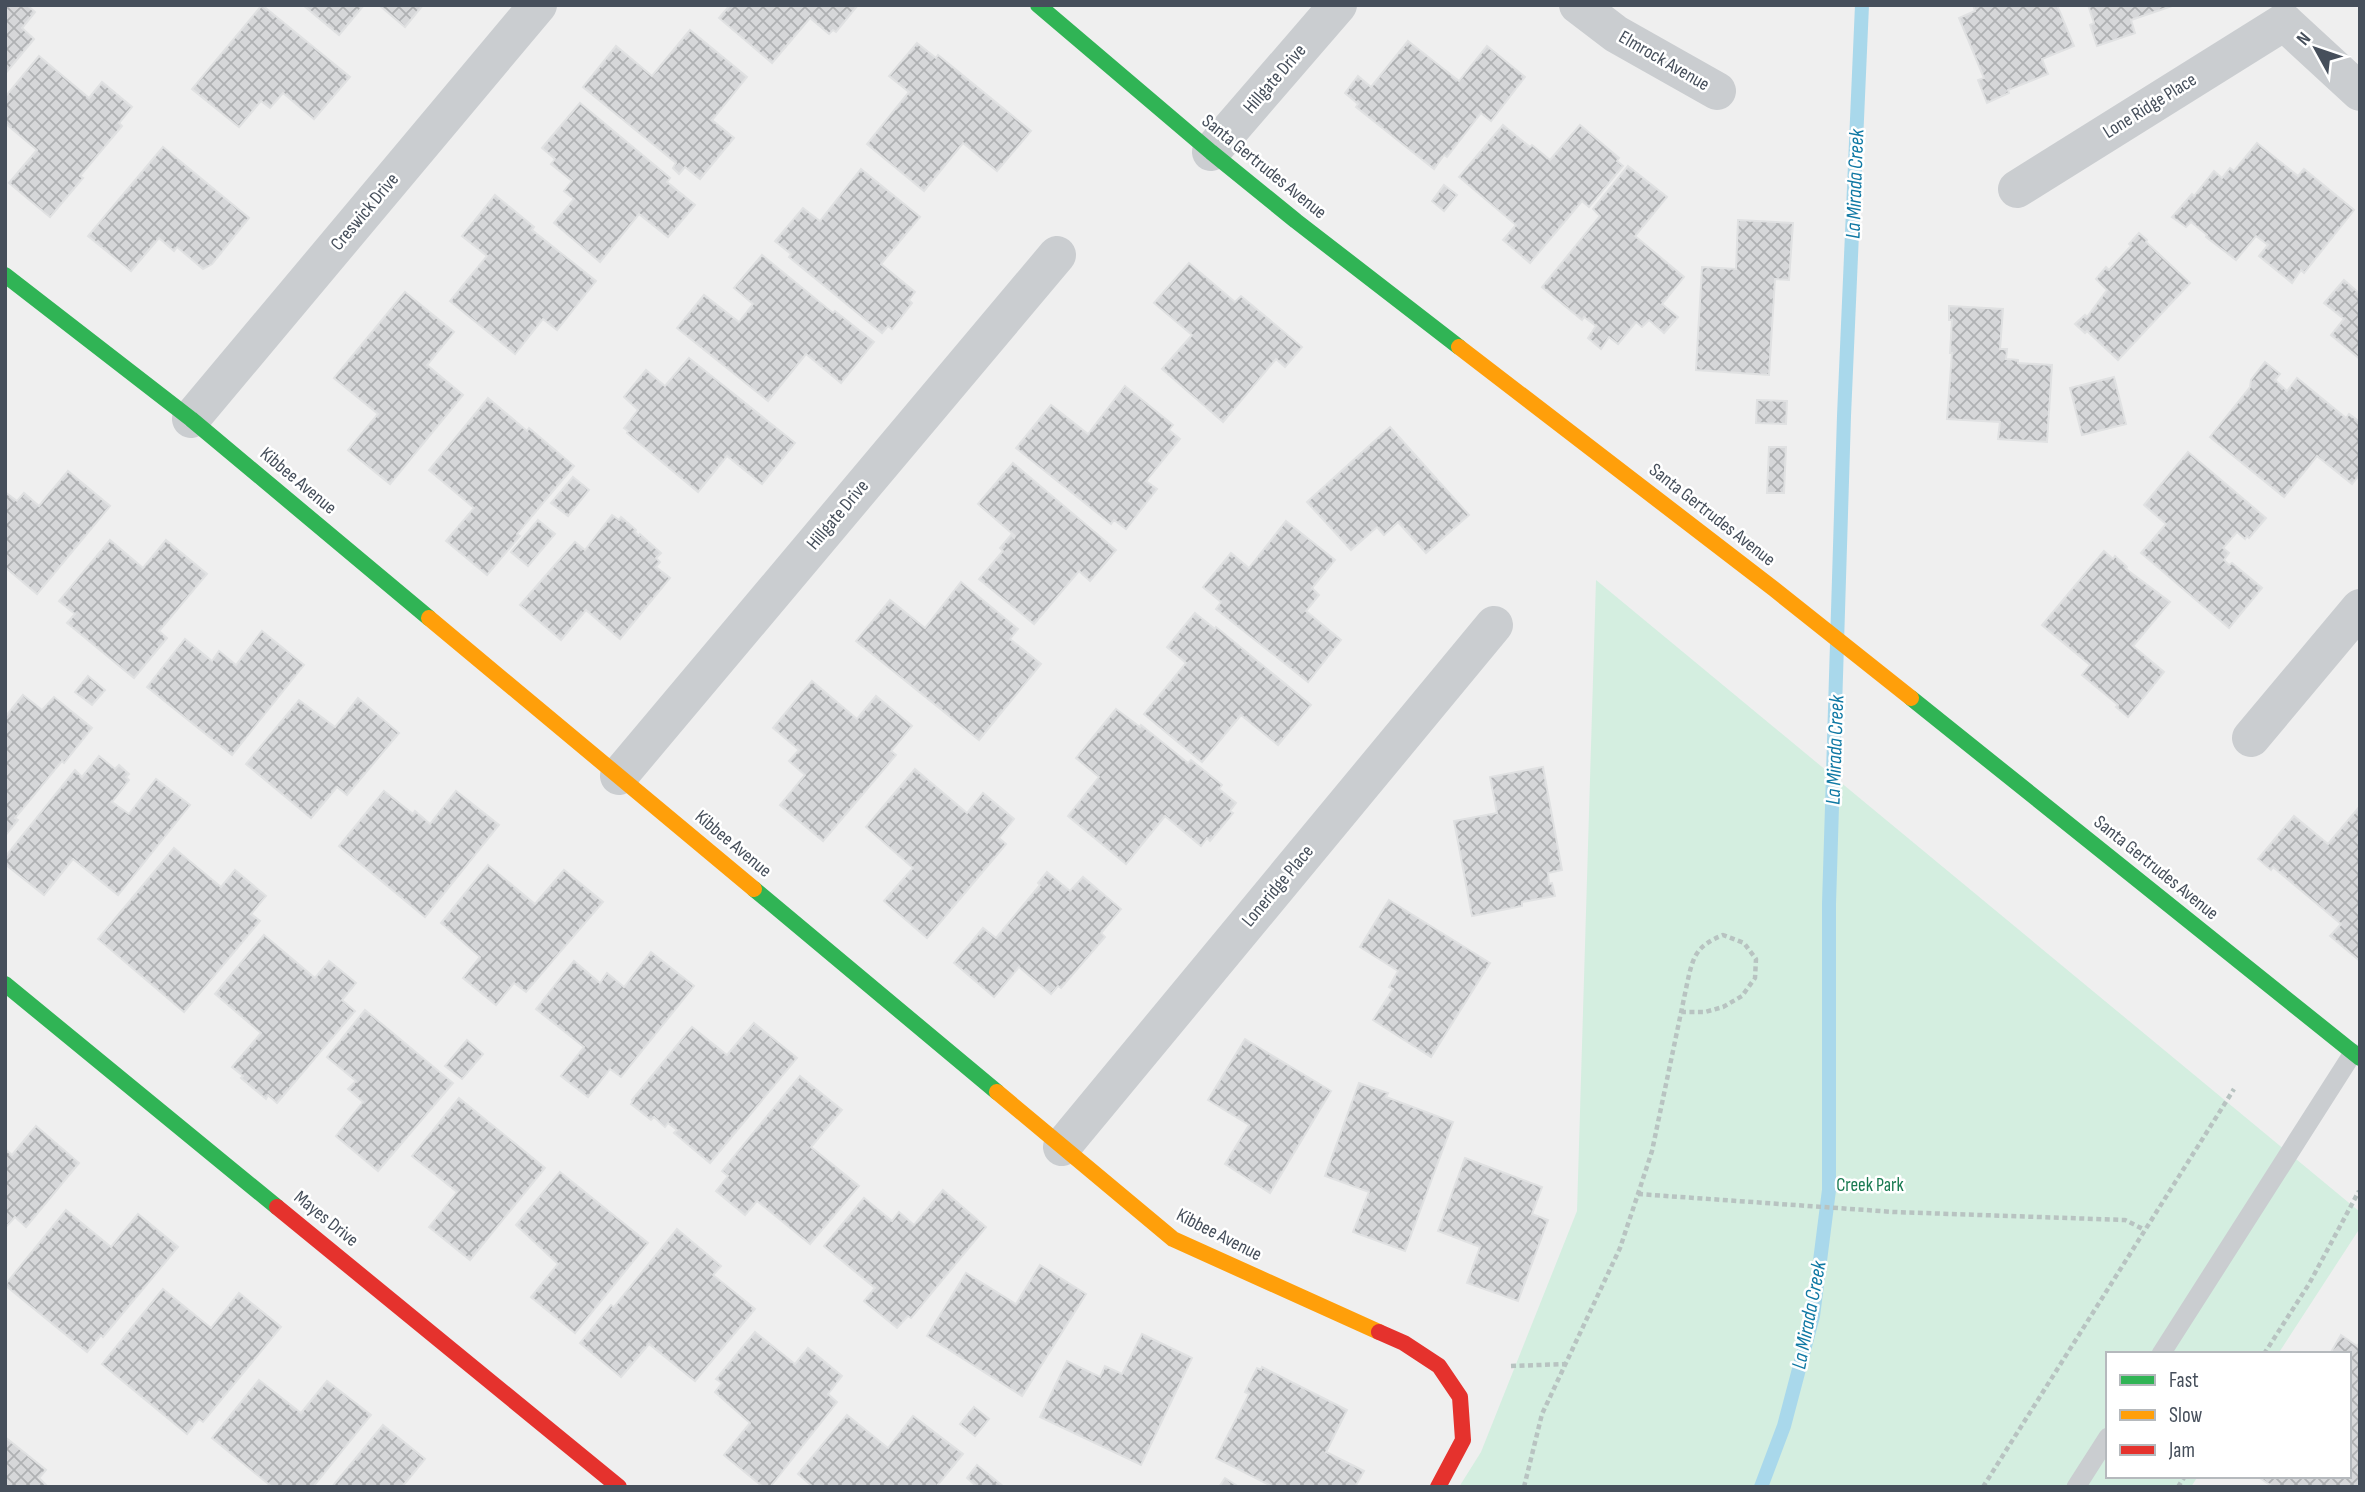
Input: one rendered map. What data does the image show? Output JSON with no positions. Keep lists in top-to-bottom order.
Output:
{
  "streets": {
    "street": [
      "Elmrock Avenue",
      "Hillgate Drive",
      "Lone Ridge Place",
      "Santa Gertrudes Avenue",
      "Creswick Drive",
      "Kibbee Avenue",
      "Loneridge Place",
      "Mayes Drive"
    ]
  },
  "crossings": [
    ["Hillgate Drive", "Santa Gertrudes Avenue"],
    ["Hillgate Drive", "Kibbee Avenue"],
    ["Creswick Drive", "Kibbee Avenue"],
    ["Kibbee Avenue", "Loneridge Place"]
  ],
  "water": ["La Mirada Creek"],
  "parks": ["Creek Park"],
  "legend": ["Fast", "Slow", "Jam"],
  "north": "top left"
}
